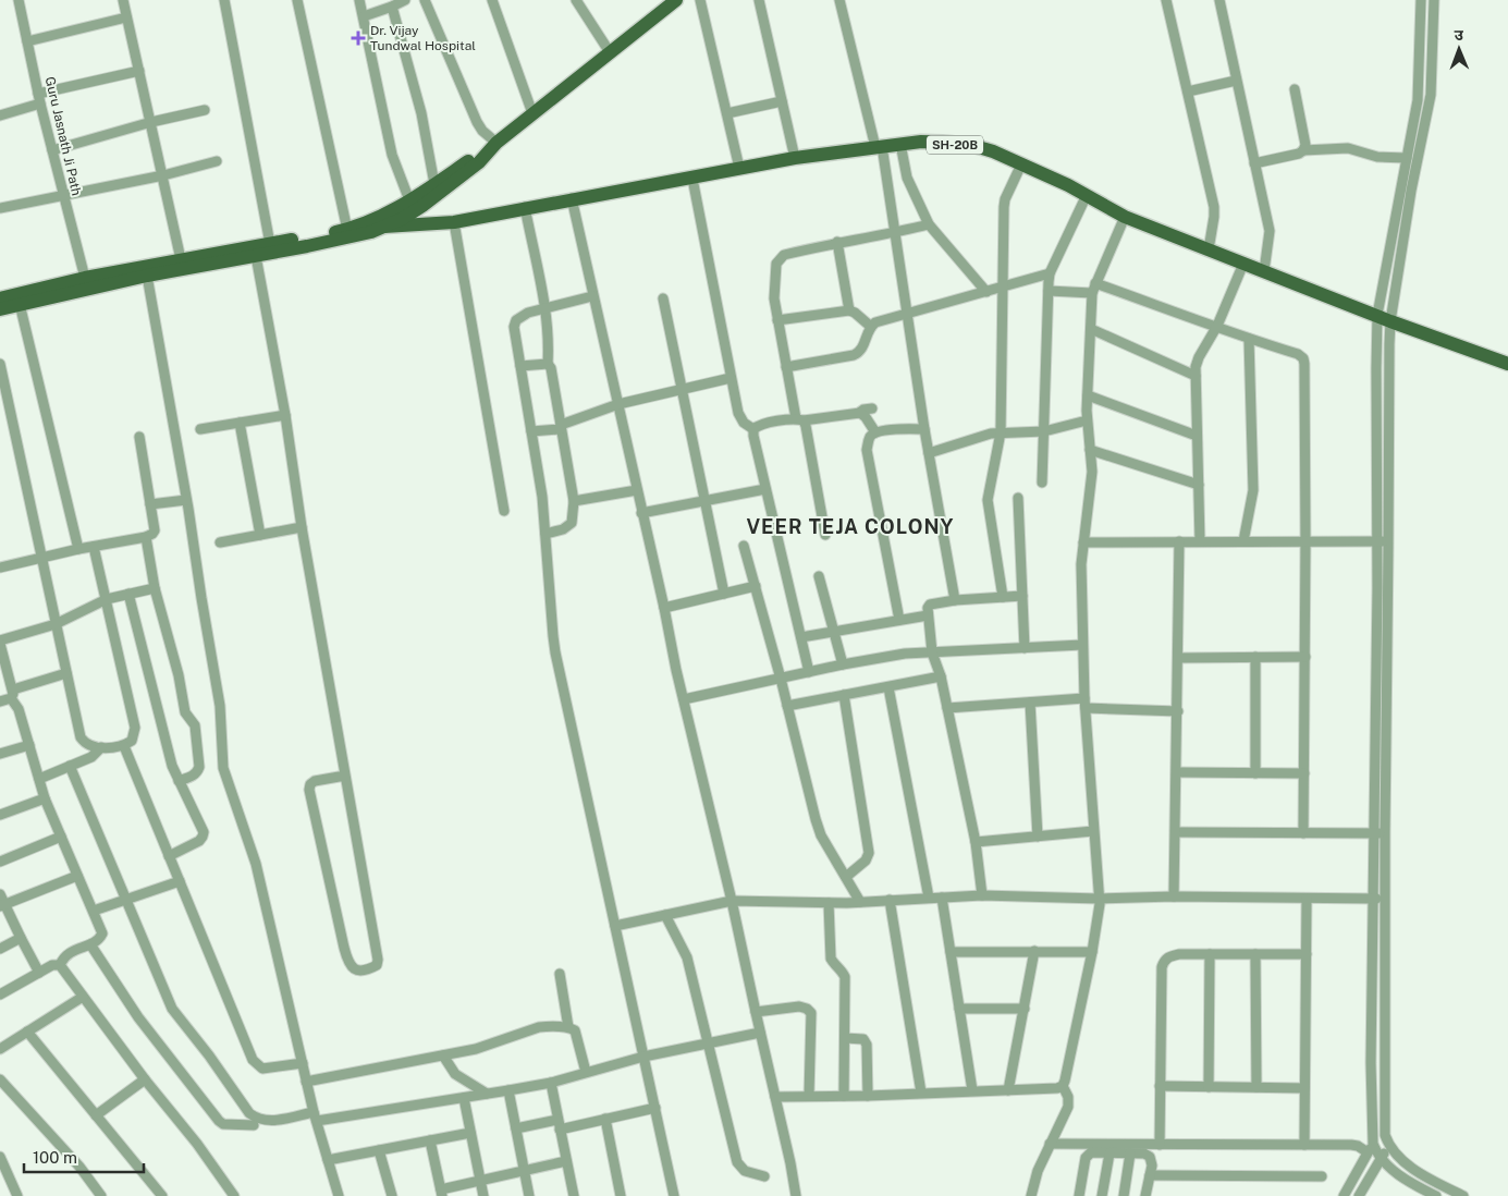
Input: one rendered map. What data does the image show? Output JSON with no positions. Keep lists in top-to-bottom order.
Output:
{
  "streets": {
    "main road": ["SH-20B"],
    "street": ["Guru Jasnath Ji Path"]
  },
  "districts": ["VEER TEJA COLONY"],
  "places": {
    "health": ["Dr. Vijay Tundwal Hospital"]
  },
  "scale_bar": "100 m",
  "north": "top"
}
